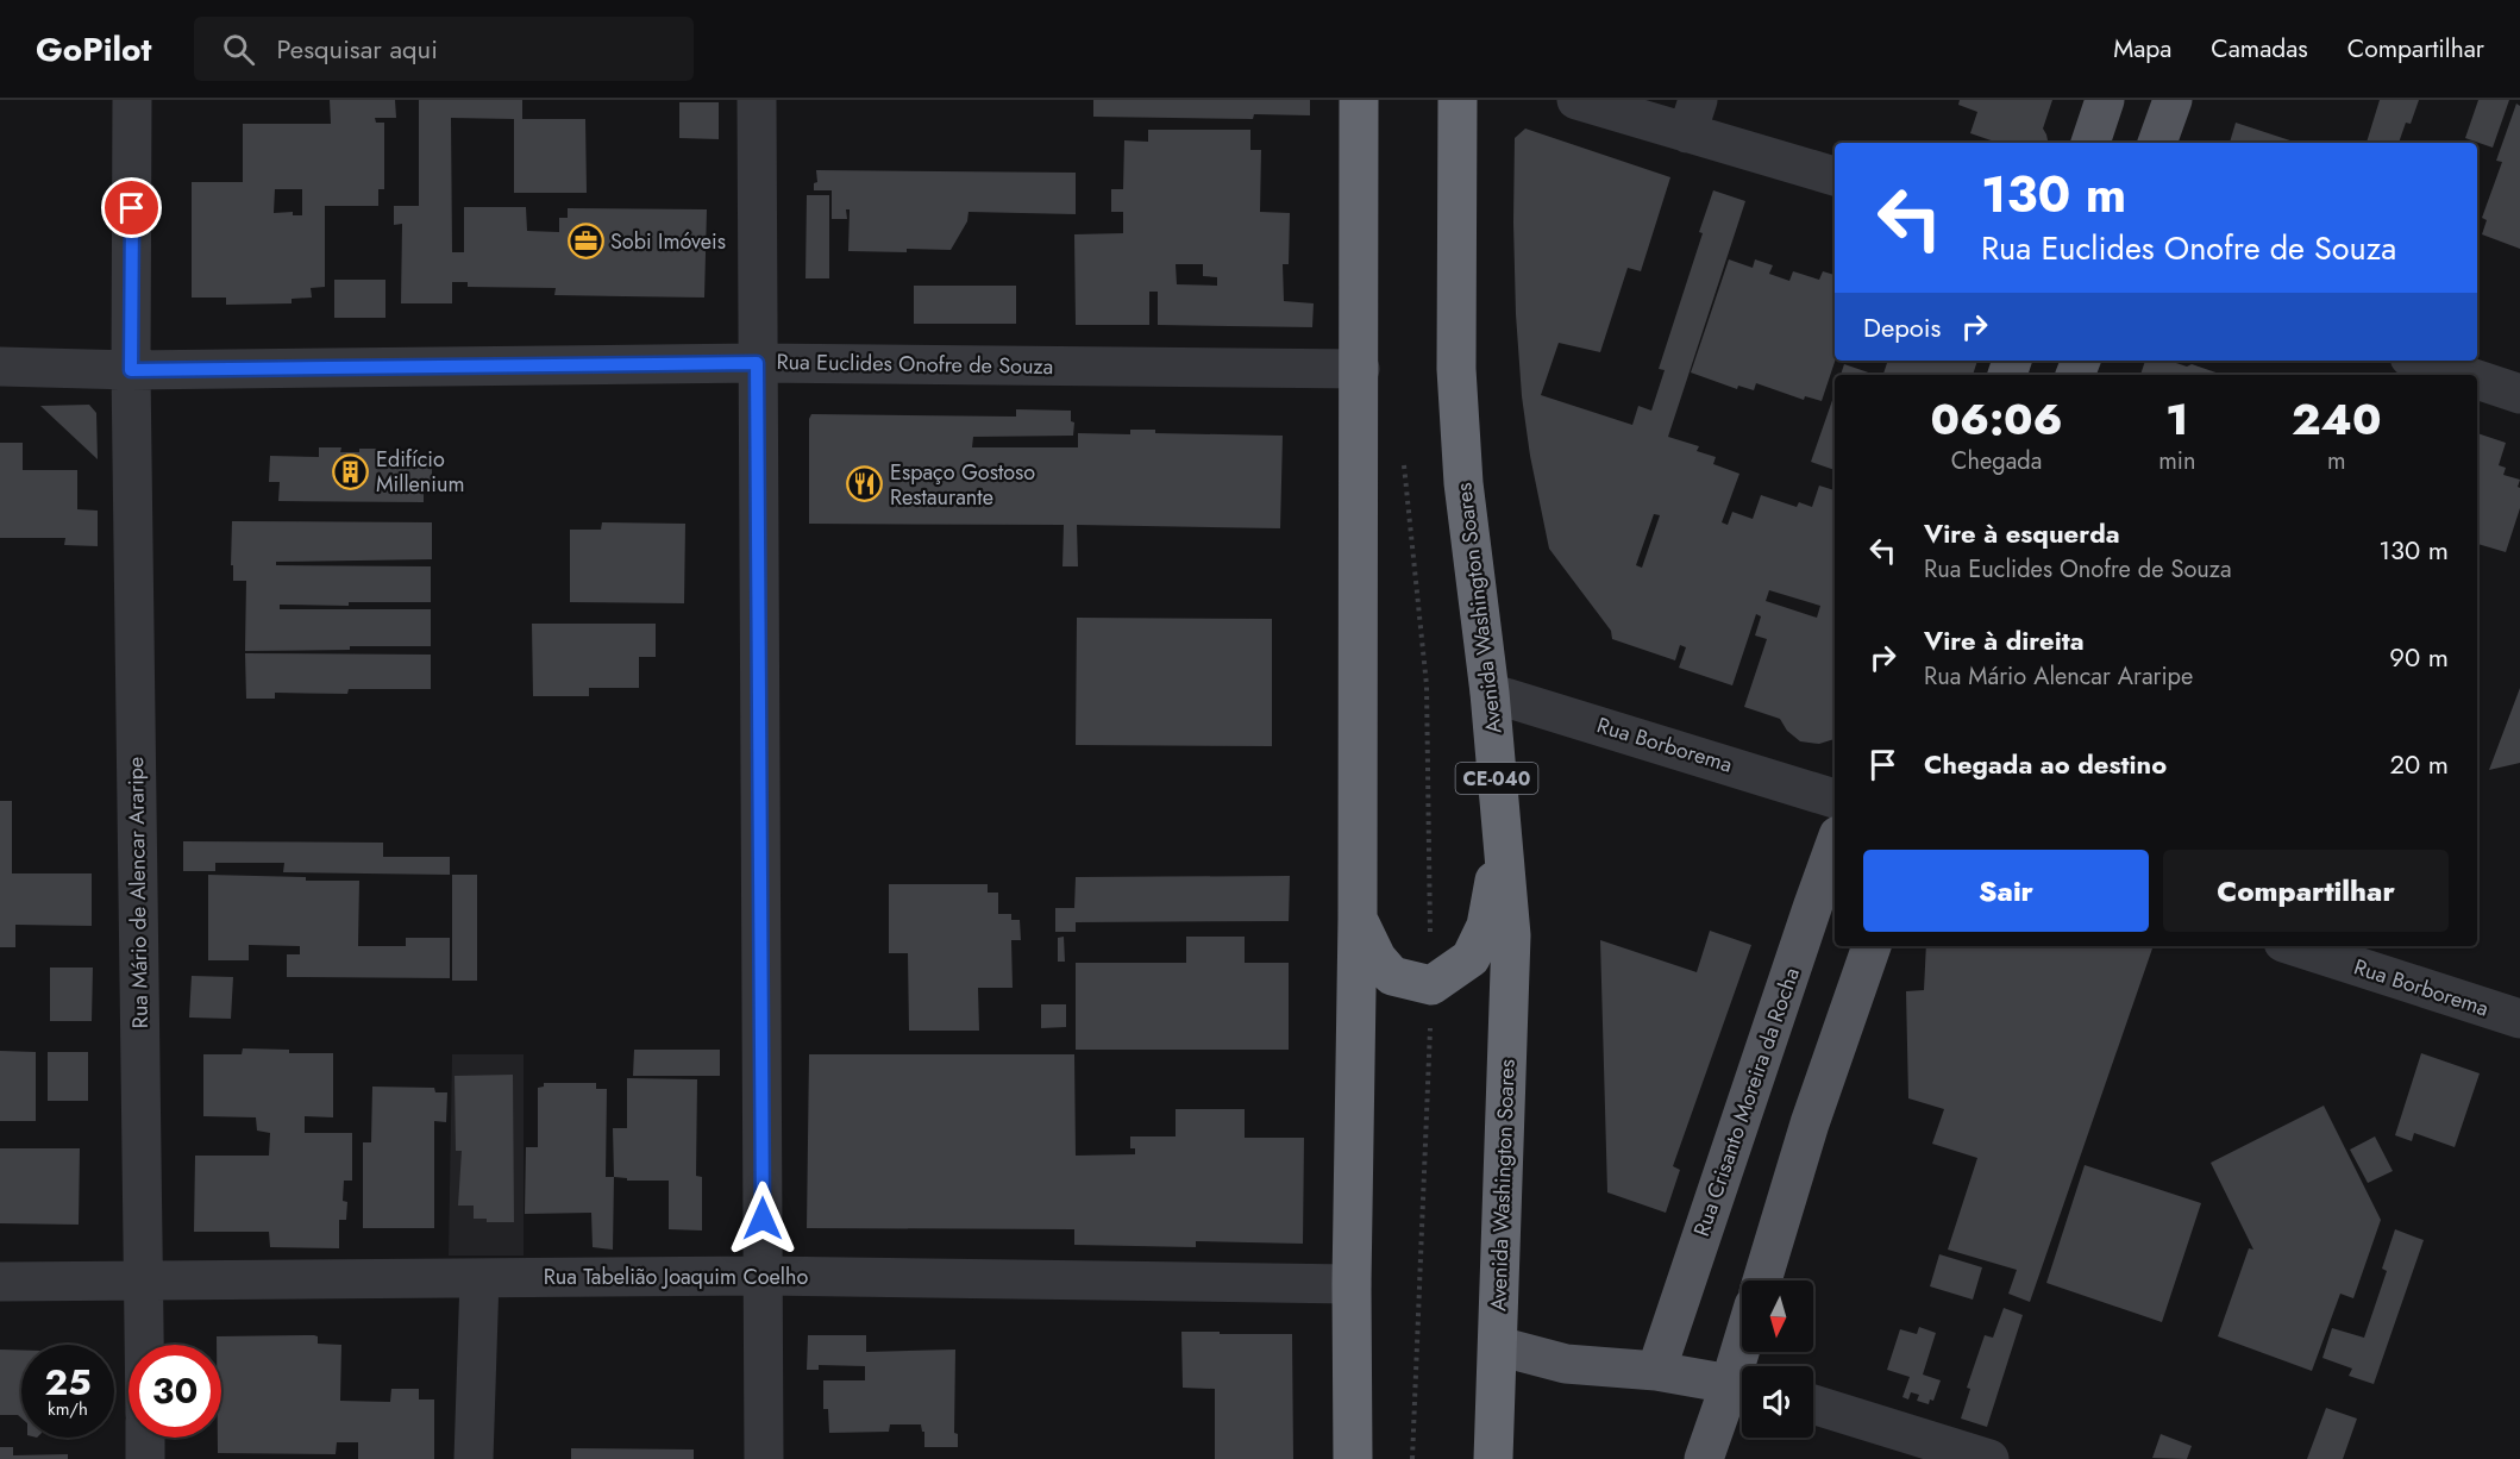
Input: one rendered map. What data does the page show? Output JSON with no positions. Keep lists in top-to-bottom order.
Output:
{
  "streets": {
    "highway": ["Avenida Washington Soares", "CE-040"],
    "main road": ["Rua Crisanto Moreira da Rocha"],
    "street": [
      "Rua Euclides Onofre de Souza",
      "Rua Borborema",
      "Rua Mário de Alencar Araripe",
      "Rua Tabelião Joaquim Coelho"
    ]
  },
  "crossings": [
    ["Rua Euclides Onofre de Souza", "Rua Mário de Alencar Araripe"],
    ["Avenida Washington Soares", "Rua Borborema"],
    ["Rua Mário de Alencar Araripe", "Rua Tabelião Joaquim Coelho"]
  ],
  "places": {
    "office": ["Sobi Imóveis"],
    "building": ["Edifício Millenium"],
    "restaurant": ["Espaço Gostoso Restaurante"]
  },
  "north": "bottom",
  "page": {
    "header": "GoPilot",
    "search": "Pesquisar aqui",
    "nav": ["Mapa", "Camadas", "Compartilhar"],
    "turn": ["130 m", "Rua Euclides Onofre de Souza"],
    "then": "Depois",
    "eta": [
      "06:06",
      "Chegada",
      "1",
      "min",
      "240",
      "m"
    ],
    "list": [
      {
        "name": "Vire à esquerda",
        "note": "Rua Euclides Onofre de Souza",
        "value": "130 m"
      },
      {
        "name": "Vire à direita",
        "note": "Rua Mário Alencar Araripe",
        "value": "90 m"
      },
      {
        "name": "Chegada ao destino",
        "value": "20 m"
      }
    ],
    "buttons": ["Sair", "Compartilhar"],
    "speed": "25 km/h",
    "limit": "30"
  }
}
